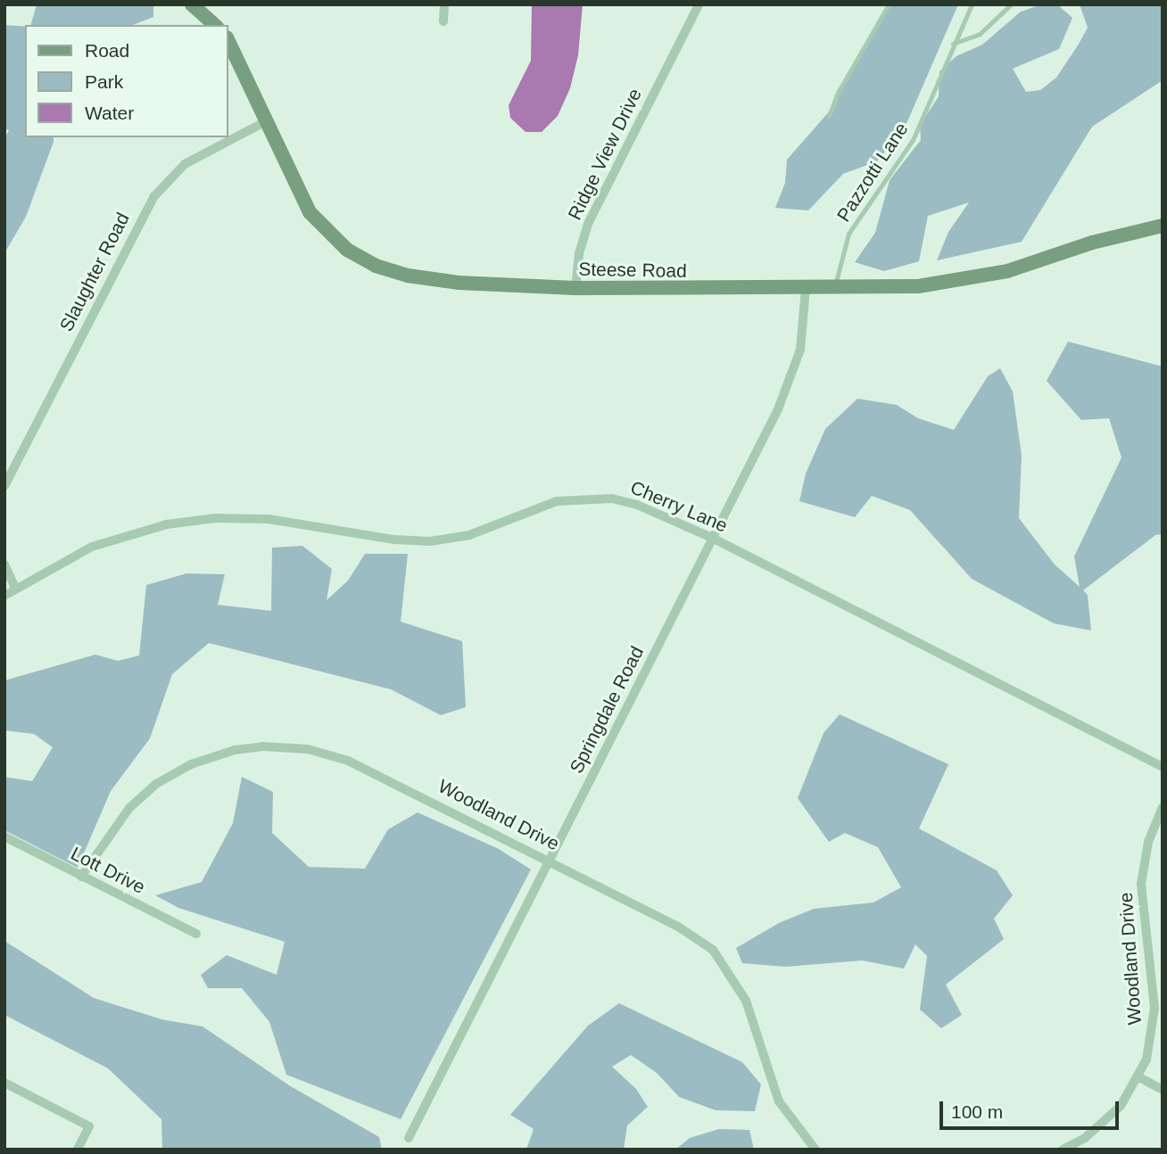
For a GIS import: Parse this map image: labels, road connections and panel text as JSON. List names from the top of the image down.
{
  "streets": {
    "street": [
      "Ridge View Drive",
      "Steese Road",
      "Slaughter Road",
      "Cherry Lane",
      "Springdale Road",
      "Woodland Drive",
      "Lott Drive"
    ],
    "lane": ["Pazzotti Lane"]
  },
  "crossings": [
    ["Ridge View Drive", "Steese Road"],
    ["Pazzotti Lane", "Steese Road"],
    ["Steese Road", "Slaughter Road"],
    ["Steese Road", "Springdale Road"],
    ["Cherry Lane", "Springdale Road"],
    ["Springdale Road", "Woodland Drive"],
    ["Woodland Drive", "Lott Drive"]
  ],
  "legend": ["Road", "Park", "Water"],
  "scale_bar": "100 m"
}
